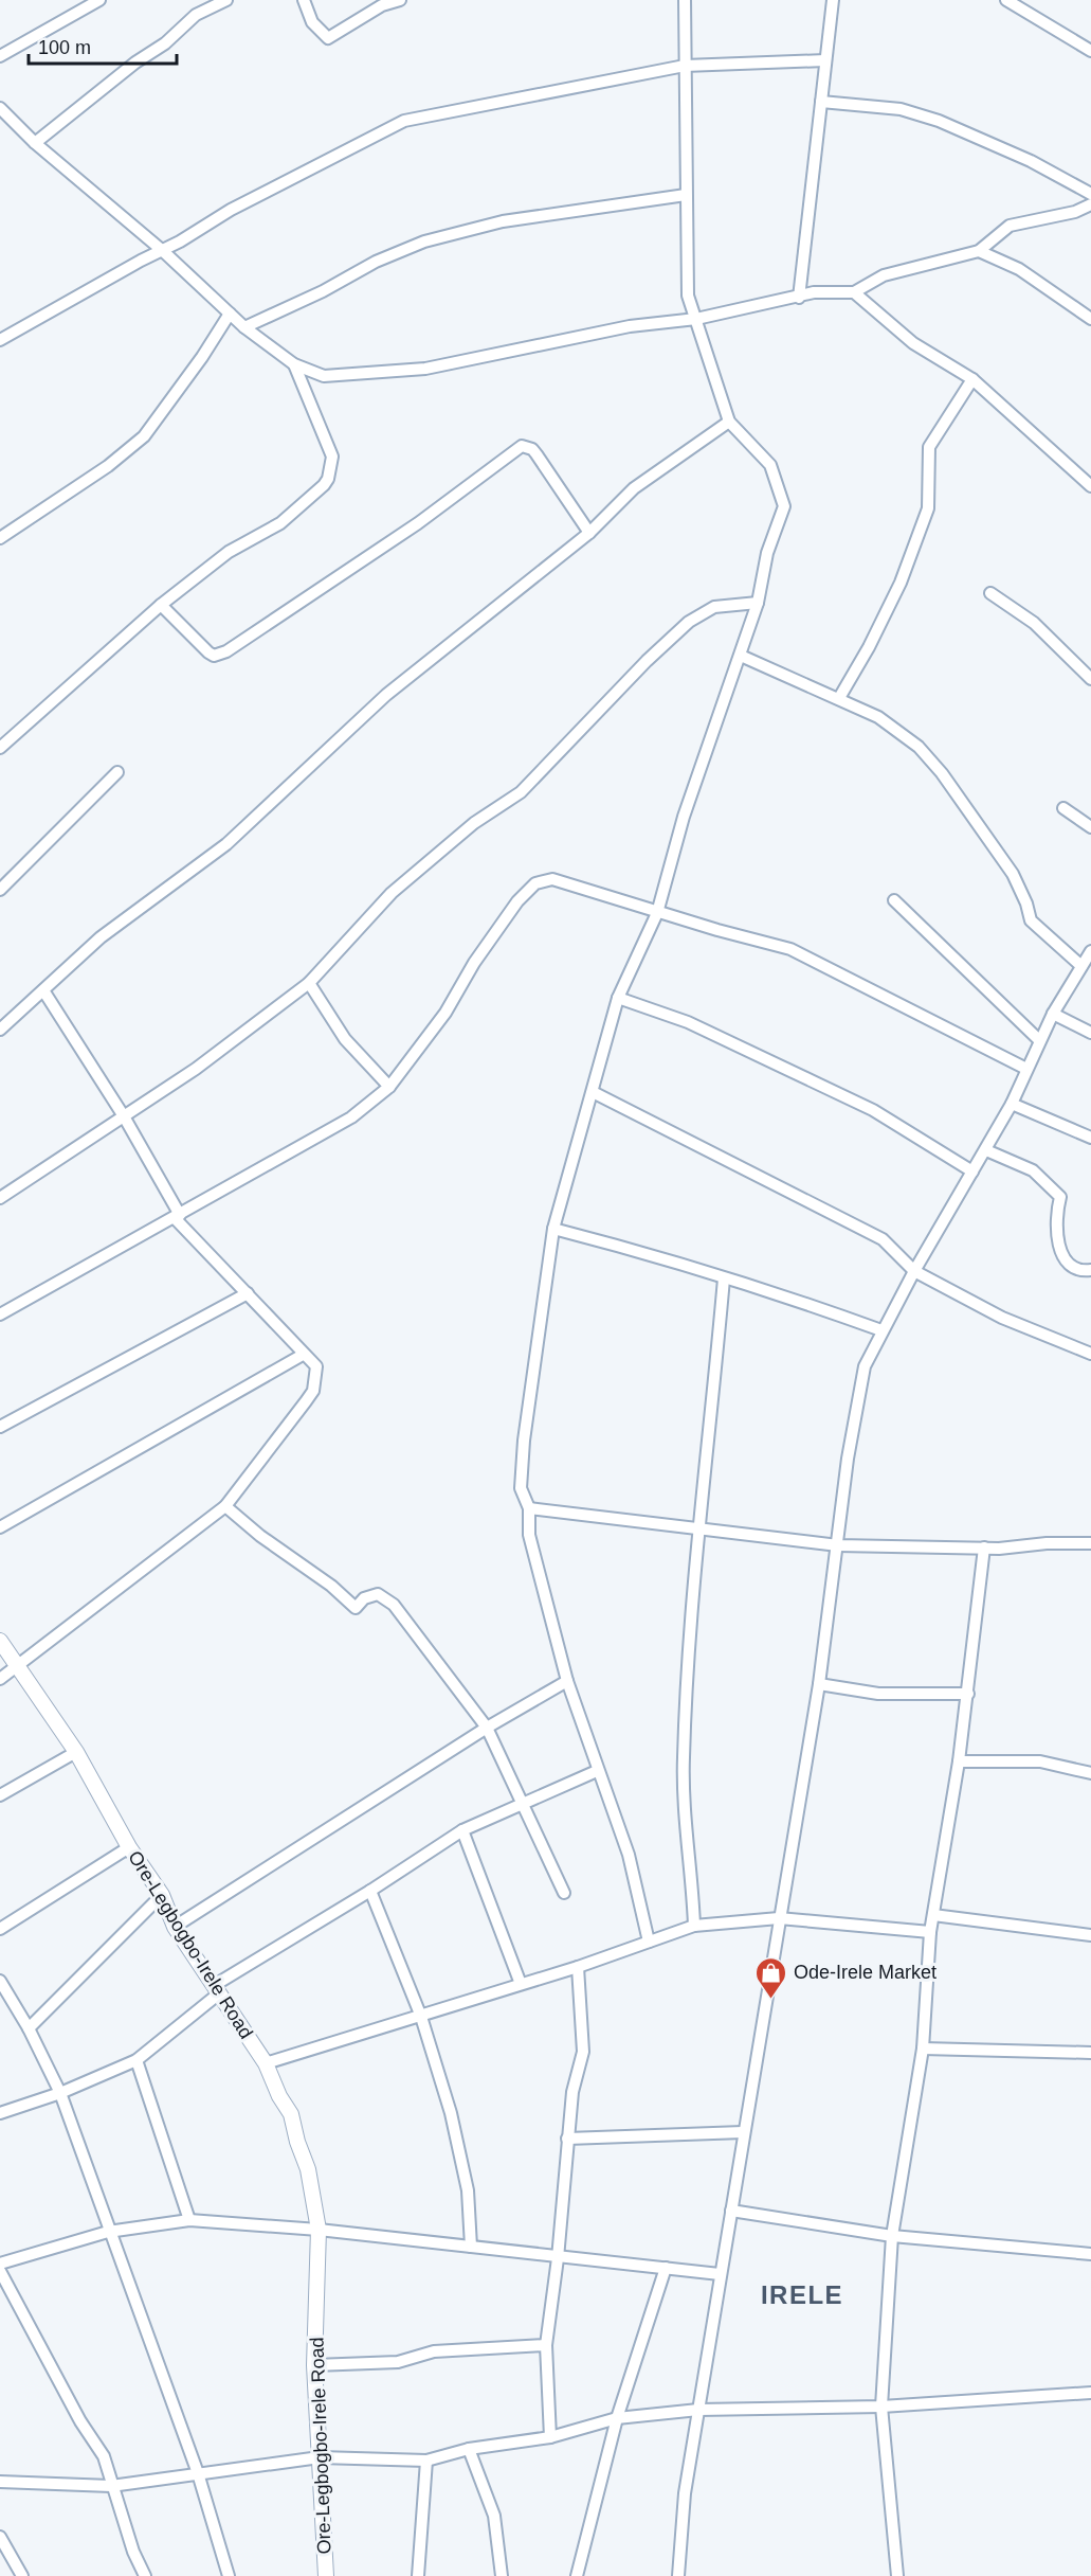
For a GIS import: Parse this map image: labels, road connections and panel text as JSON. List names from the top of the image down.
{
  "streets": {
    "main road": ["Ore-Legbogbo-Irele Road"]
  },
  "districts": ["IRELE"],
  "places": {
    "shop": ["Ode-Irele Market"]
  },
  "scale_bar": "100 m"
}
